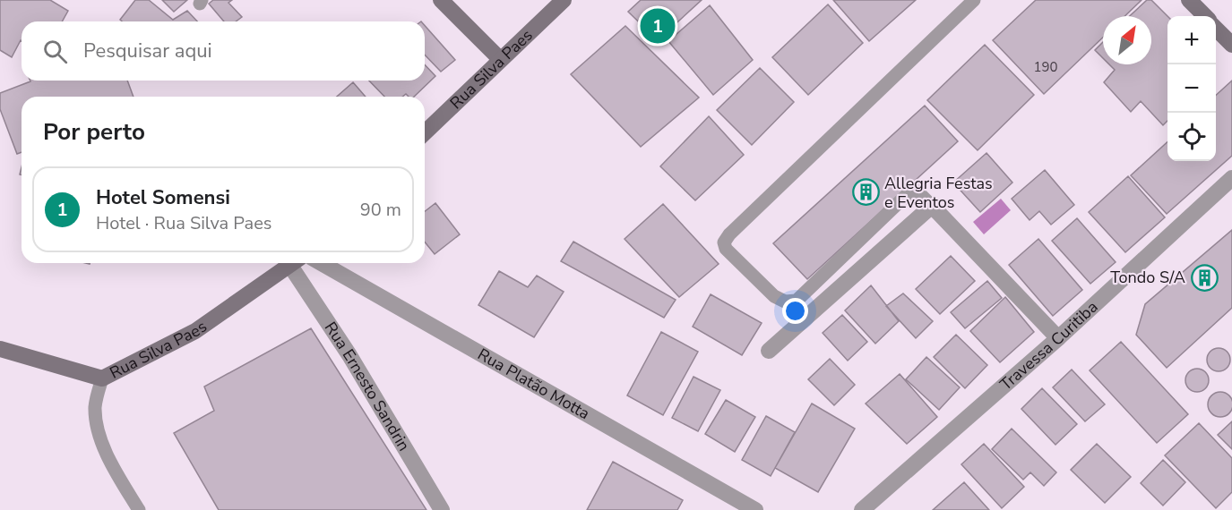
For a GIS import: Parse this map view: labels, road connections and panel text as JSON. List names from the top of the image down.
{
  "streets": {
    "street": [
      "Rua Silva Paes",
      "Travessa Curitiba",
      "Rua Platão Motta",
      "Rua Ernesto Sandrin"
    ]
  },
  "places": {
    "building": ["Allegria Festas e Eventos", "Tondo S/A"]
  },
  "house_numbers": ["190"],
  "north": "top right",
  "page": {
    "pins": "1",
    "map_buttons": ["+", "−"],
    "search": "Pesquisar aqui",
    "heading": "Por perto",
    "list": [
      {
        "mark": "1",
        "name": "Hotel Somensi",
        "note": "Hotel · Rua Silva Paes",
        "value": "90 m"
      }
    ]
  }
}
